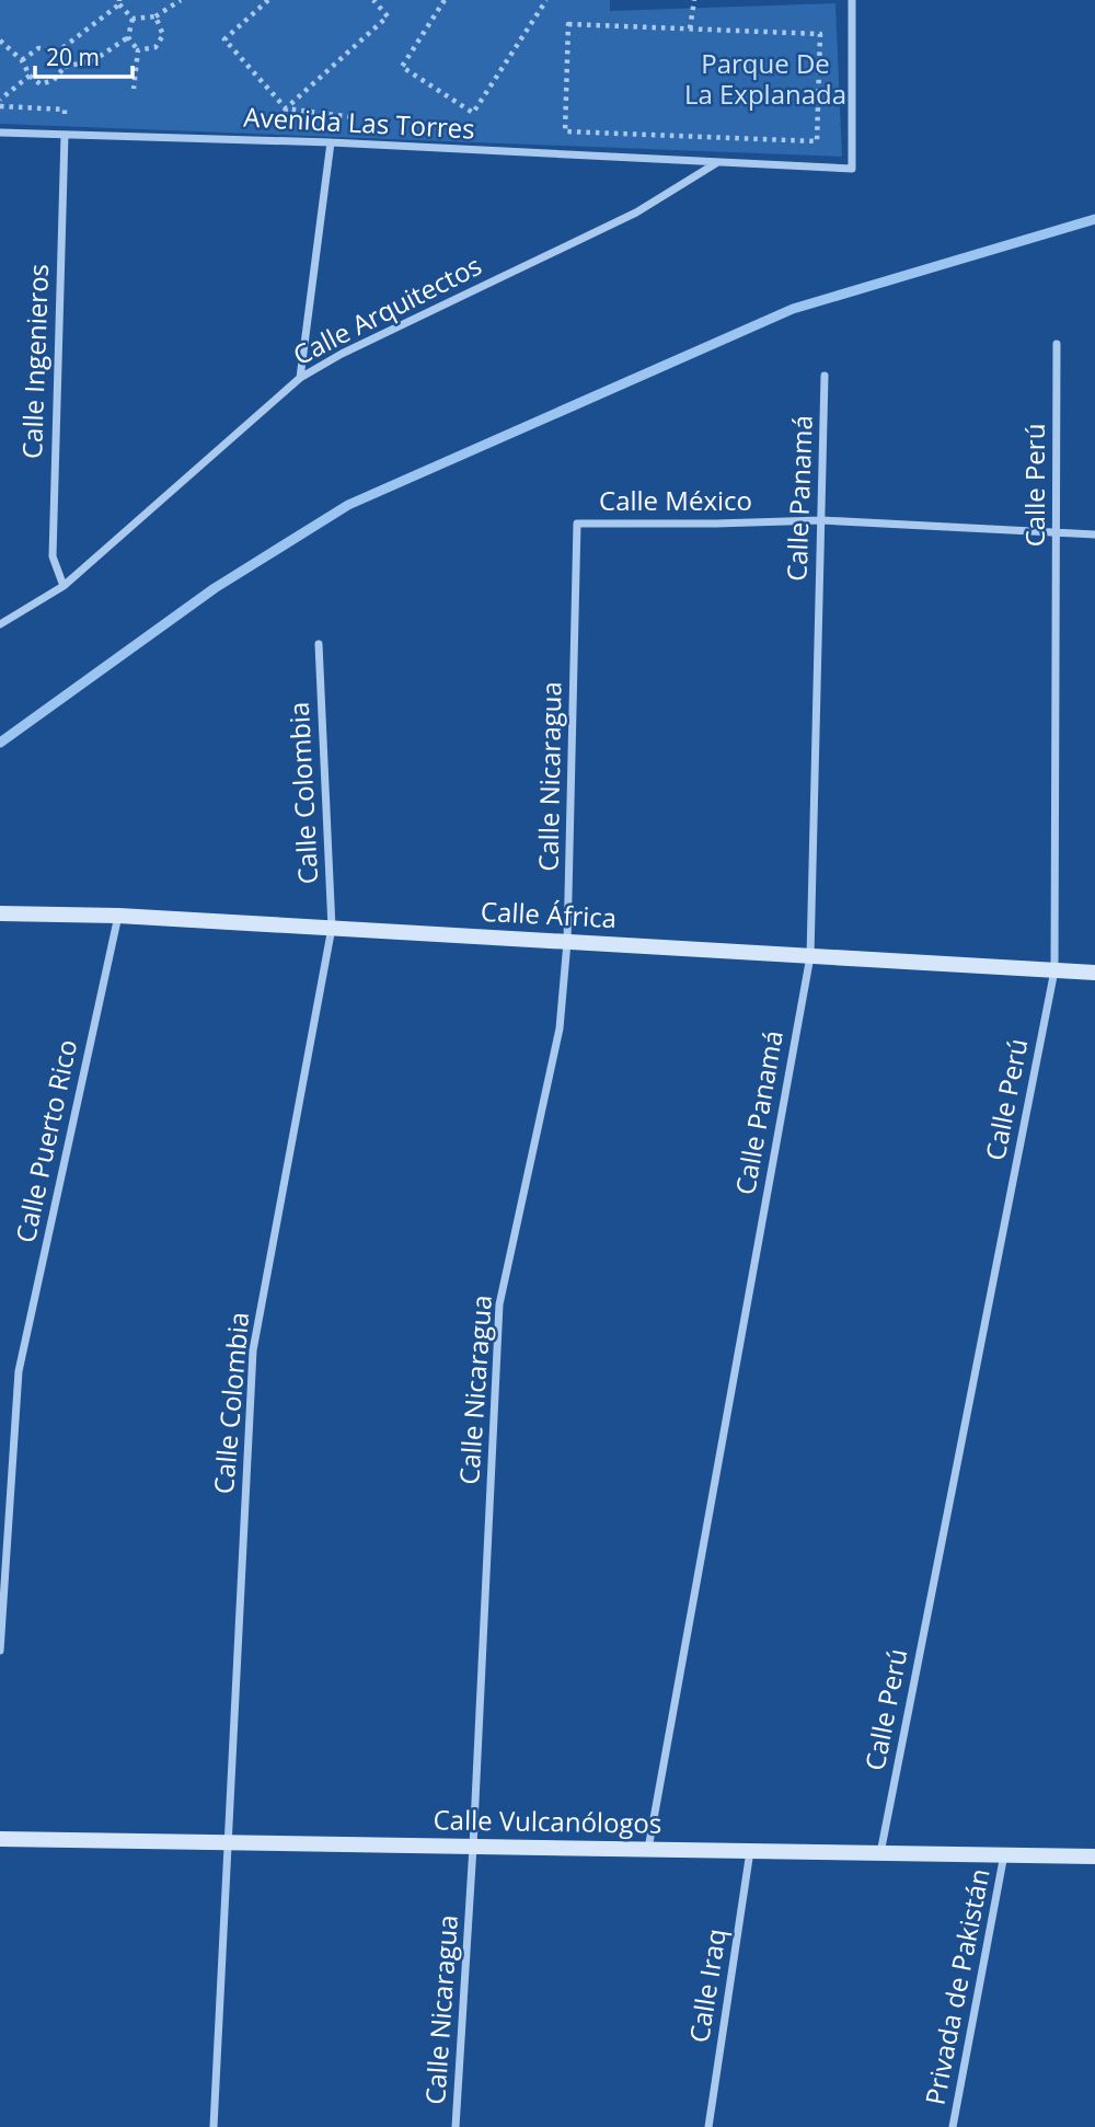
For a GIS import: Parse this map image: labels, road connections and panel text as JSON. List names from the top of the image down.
{
  "streets": {
    "street": [
      "Avenida Las Torres",
      "Calle Arquitectos",
      "Calle Ingenieros",
      "Calle Perú",
      "Calle Panamá",
      "Calle México",
      "Calle Nicaragua",
      "Calle Colombia",
      "Calle África",
      "Calle Puerto Rico",
      "Calle Vulcanólogos",
      "Calle Iraq",
      "Privada de Pakistán"
    ]
  },
  "crossings": [
    ["Avenida Las Torres", "Calle Arquitectos"],
    ["Avenida Las Torres", "Calle Ingenieros"],
    ["Calle Arquitectos", "Calle Ingenieros"],
    ["Calle Perú", "Calle México"],
    ["Calle Perú", "Calle África"],
    ["Calle Perú", "Calle Vulcanólogos"],
    ["Calle Panamá", "Calle México"],
    ["Calle Panamá", "Calle África"],
    ["Calle Panamá", "Calle Vulcanólogos"],
    ["Calle México", "Calle Nicaragua"],
    ["Calle Nicaragua", "Calle África"],
    ["Calle Nicaragua", "Calle Vulcanólogos"],
    ["Calle Colombia", "Calle África"],
    ["Calle Colombia", "Calle Vulcanólogos"],
    ["Calle África", "Calle Puerto Rico"],
    ["Calle Vulcanólogos", "Calle Iraq"],
    ["Calle Vulcanólogos", "Privada de Pakistán"]
  ],
  "parks": ["Parque De La Explanada"],
  "scale_bar": "20 m"
}
